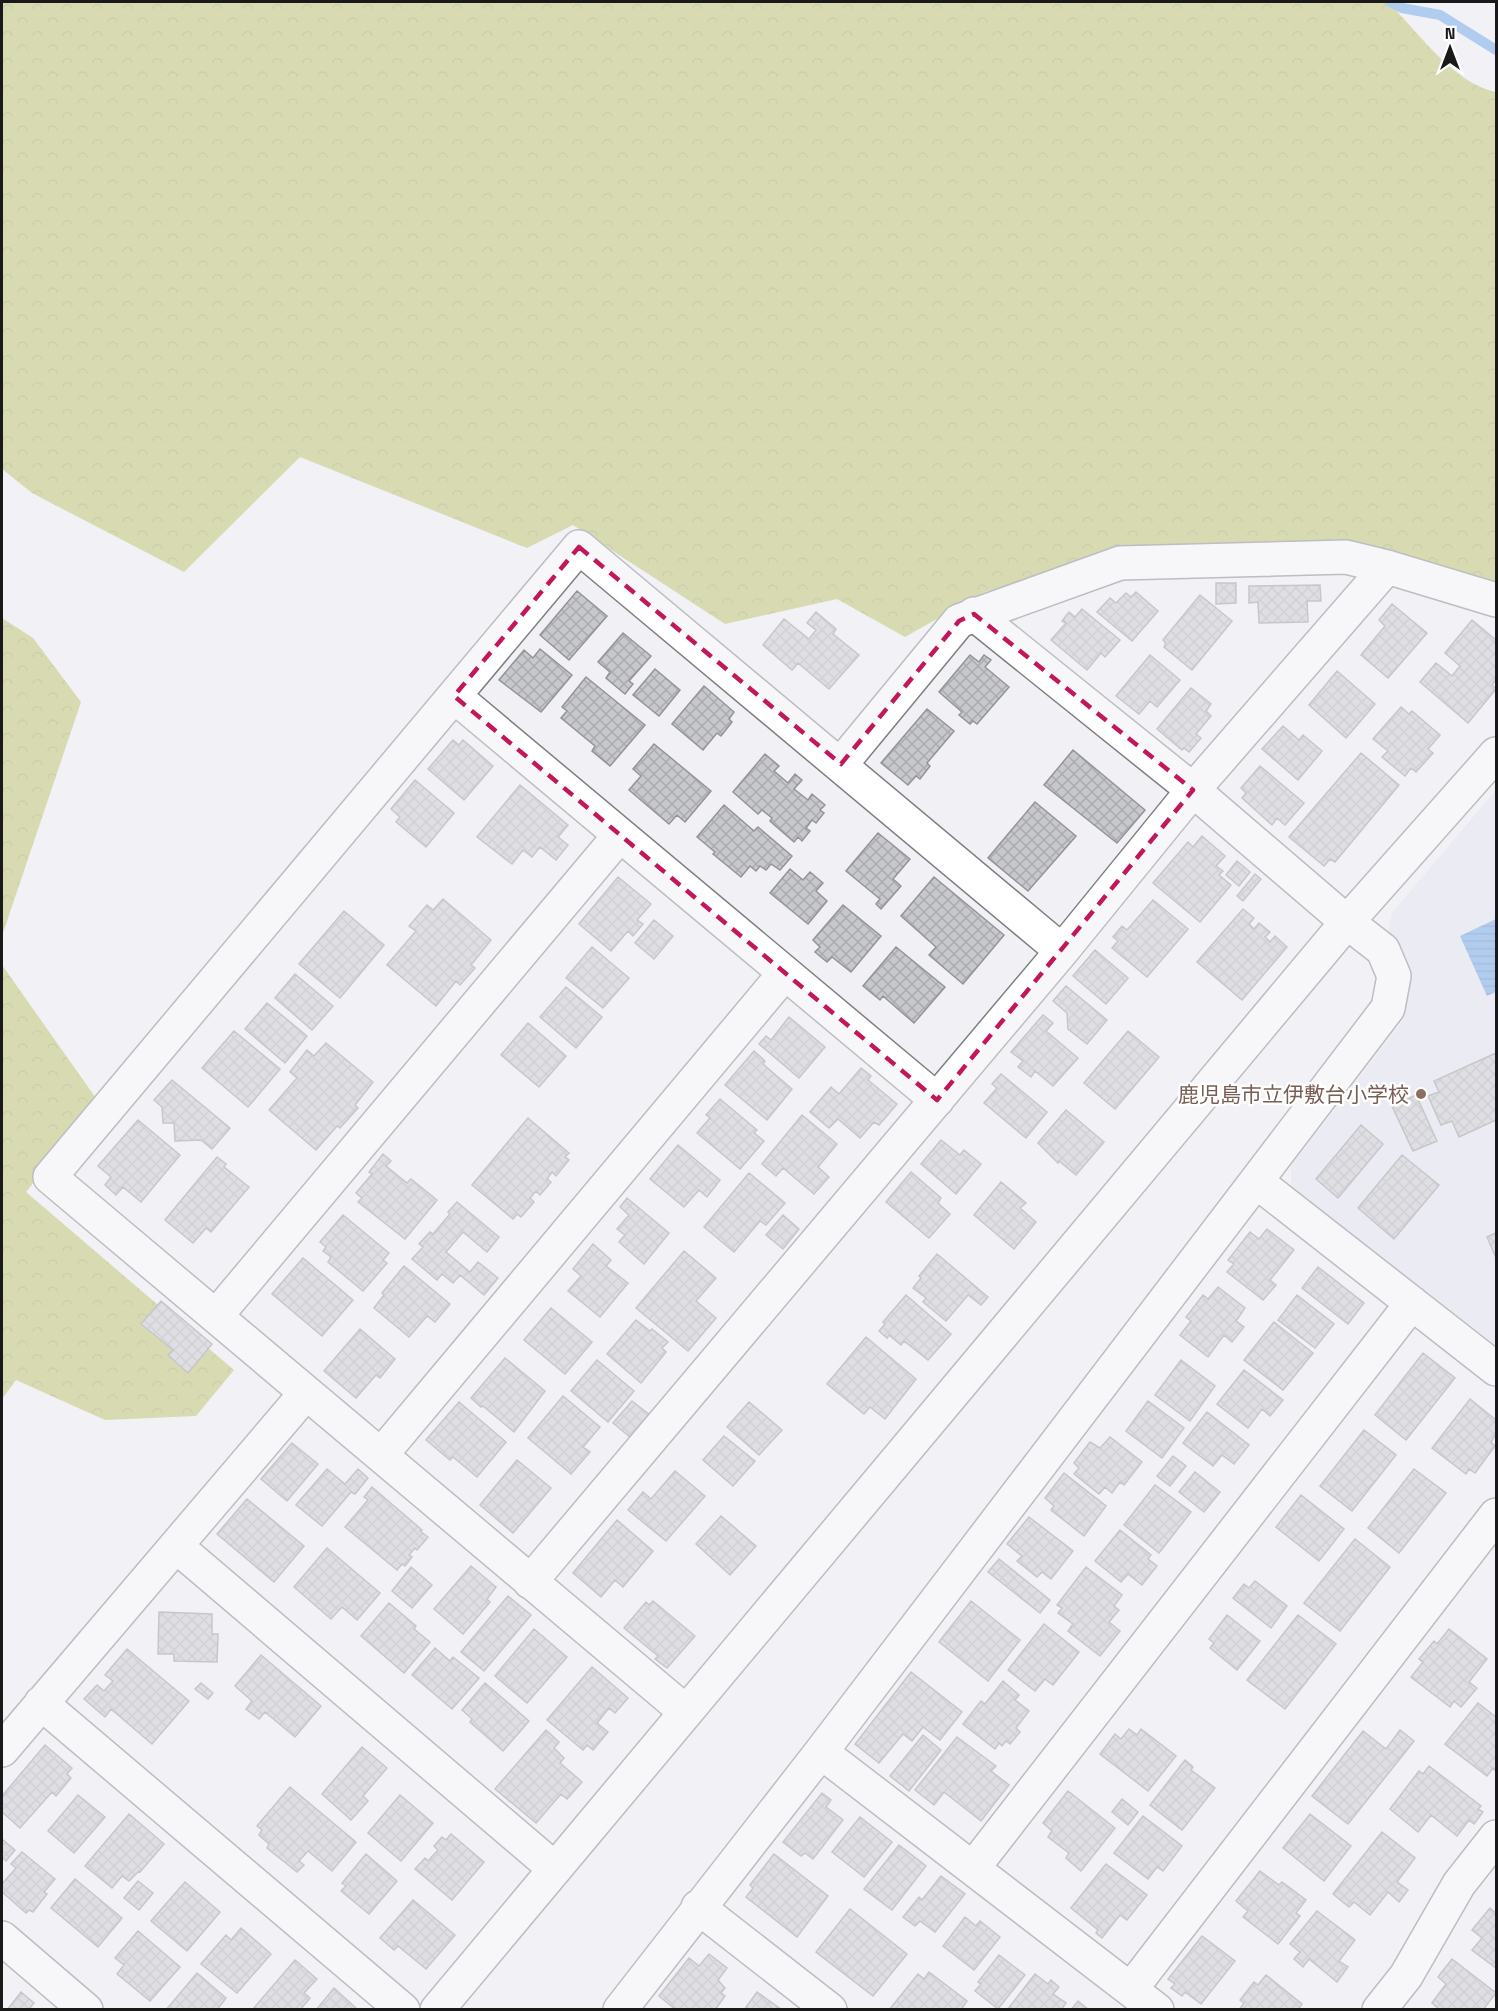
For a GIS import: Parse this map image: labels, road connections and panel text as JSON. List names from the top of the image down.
{
  "places": ["鹿児島市立伊敷台小学校"],
  "north": "top"
}
